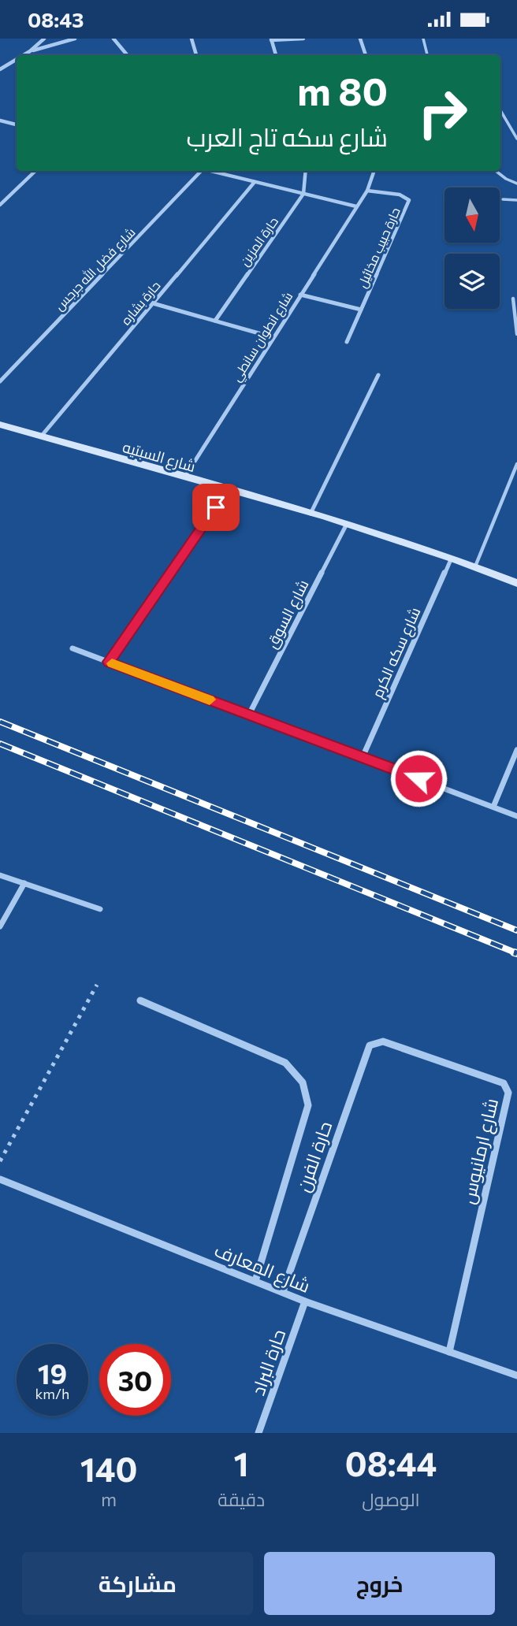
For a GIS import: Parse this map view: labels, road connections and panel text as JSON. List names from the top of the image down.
{
  "streets": {
    "street": [
      "حارة المزين",
      "حارة حبيب مخائيل",
      "شارع فضل الله جرجس",
      "حارة بشاره",
      "شارع انطوان سانطي",
      "شارع السبتيه",
      "شارع السوق",
      "شارع سكه الكرم",
      "شارع ارمانيوس",
      "حارة الفرن",
      "شارع المعارف",
      "حارة البراد"
    ]
  },
  "crossings": [
    ["حارة حبيب مخائيل", "شارع انطوان سانطي"],
    ["حارة بشاره", "شارع السبتيه"],
    ["شارع انطوان سانطي", "شارع السبتيه"],
    ["شارع السبتيه", "شارع السوق"],
    ["شارع السبتيه", "شارع سكه الكرم"],
    ["شارع ارمانيوس", "حارة الفرن"],
    ["شارع ارمانيوس", "شارع المعارف"],
    ["حارة الفرن", "شارع المعارف"],
    ["شارع المعارف", "حارة البراد"]
  ],
  "north": "bottom",
  "page": {
    "status": "08:43",
    "turn": ["80 m", "شارع سكه تاج العرب"],
    "speed": "19 km/h",
    "limit": "30",
    "eta": [
      "08:44",
      "الوصول",
      "1",
      "دقيقة",
      "140",
      "m"
    ],
    "buttons": ["خروج", "مشاركة"]
  }
}
